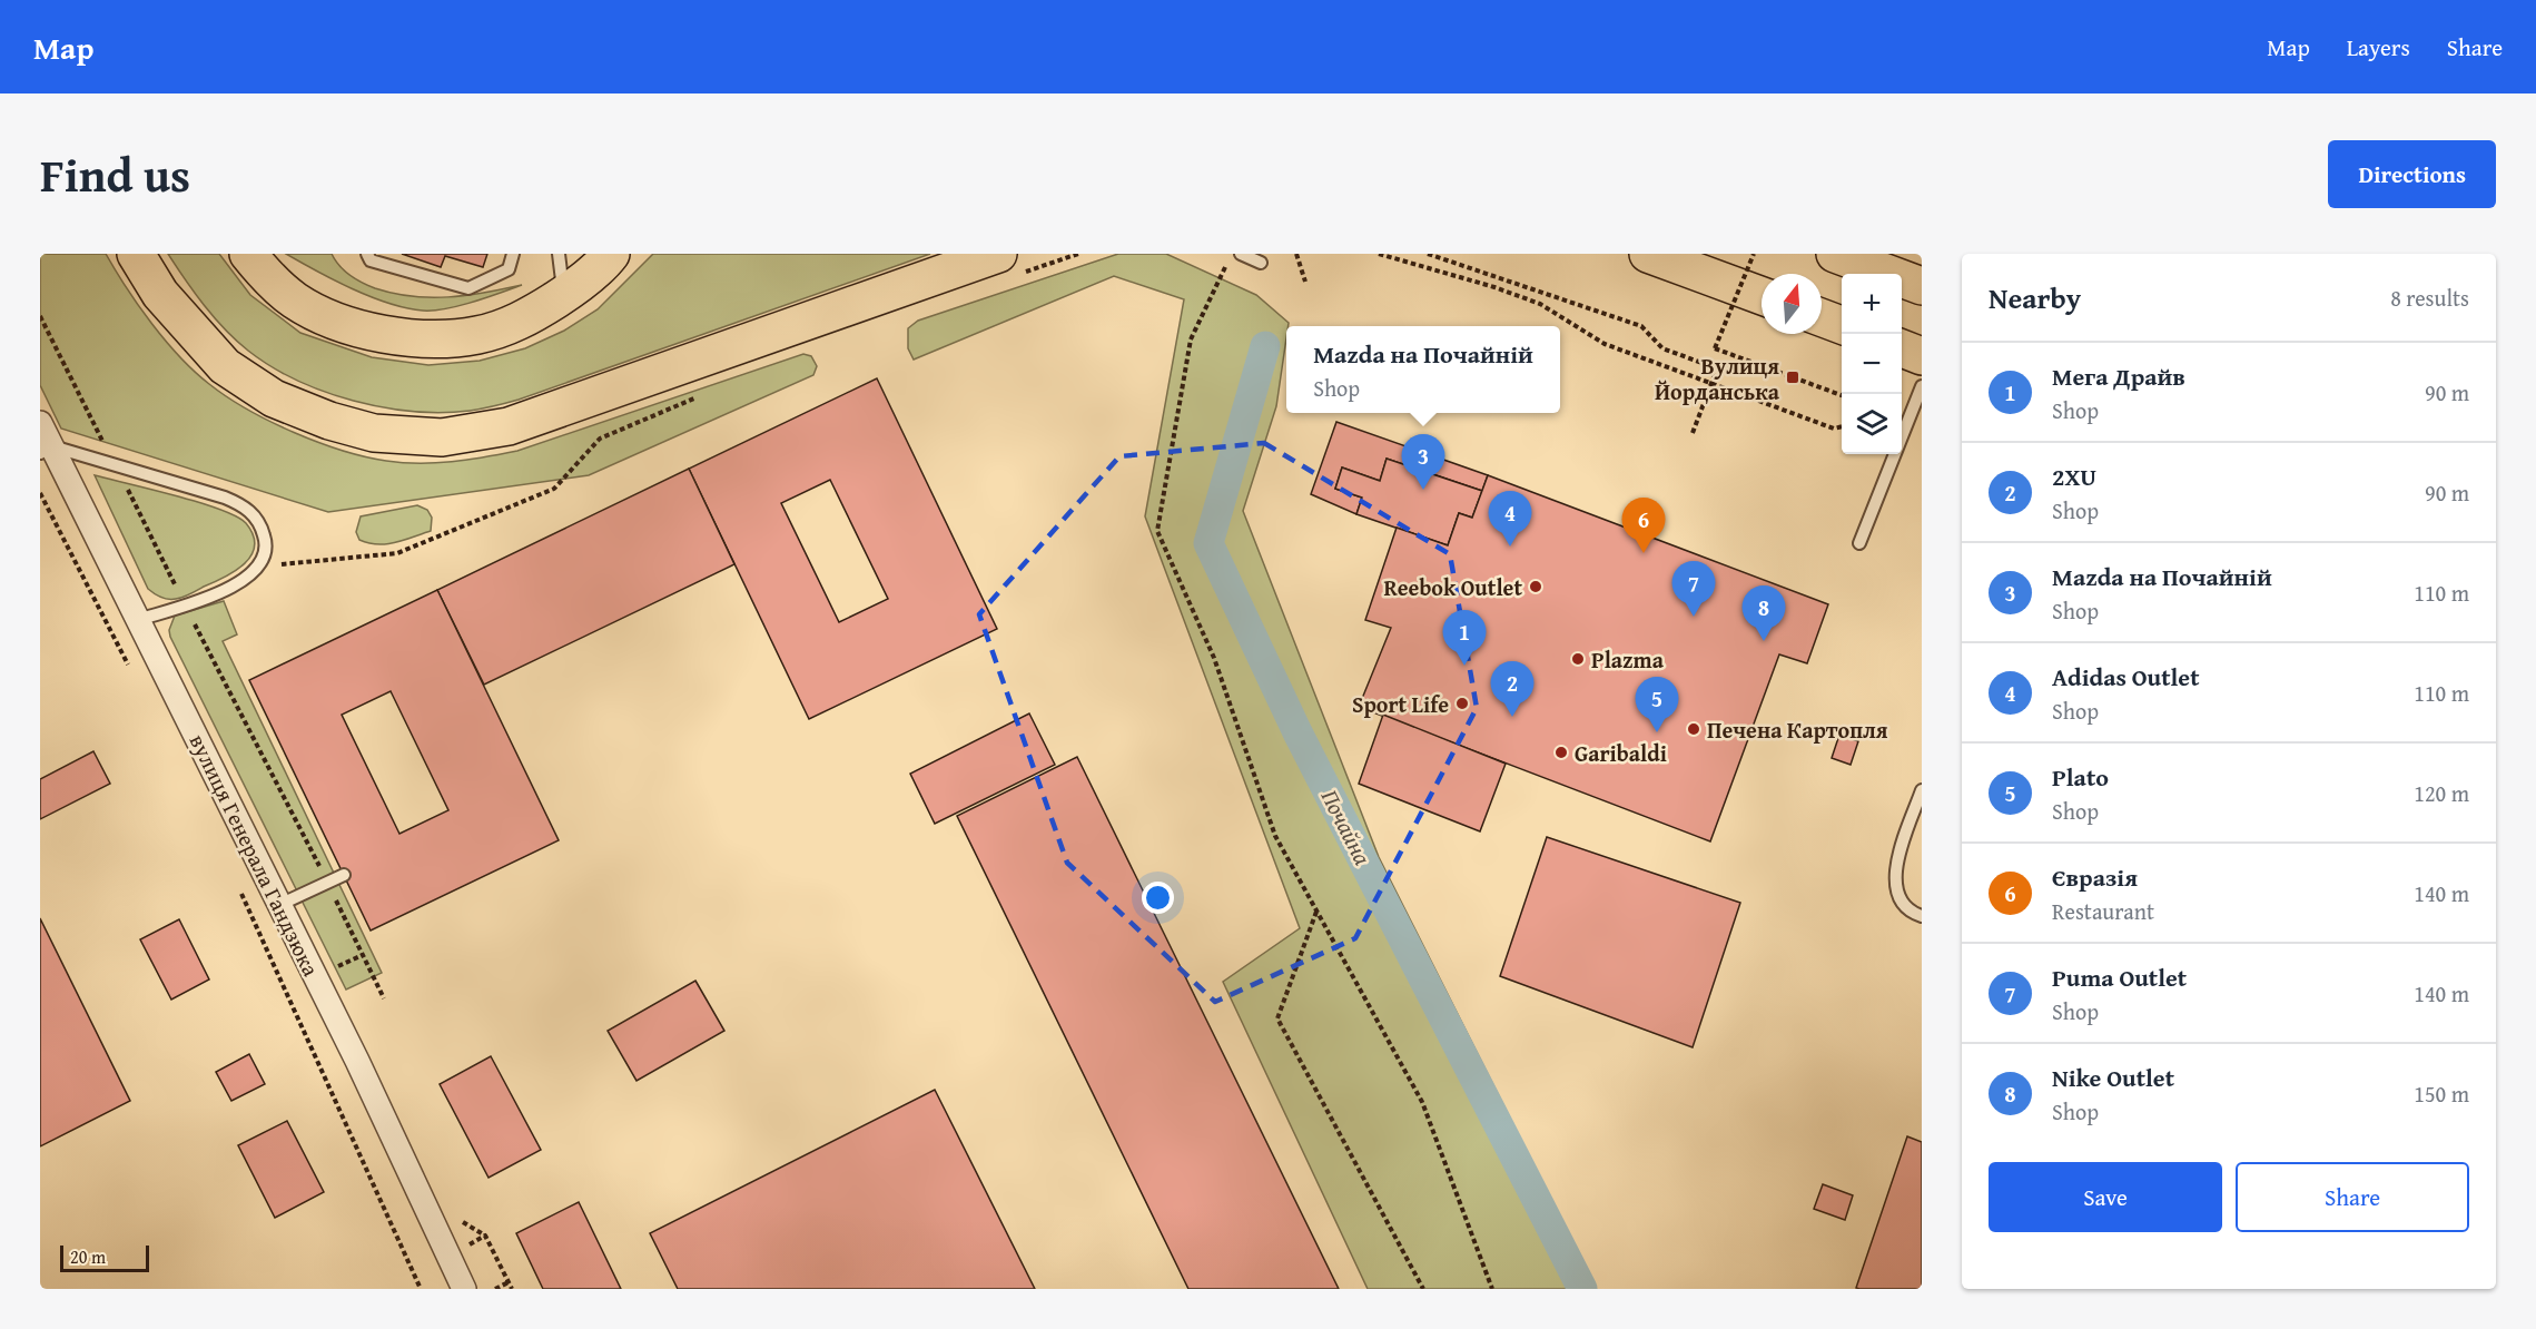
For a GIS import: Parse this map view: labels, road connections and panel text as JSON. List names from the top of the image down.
{
  "streets": {
    "street": ["вулиця Генерала Гандзюка"]
  },
  "water": ["Почайна"],
  "places": {
    "transit": ["Вулиця Йорданська"],
    "other": [
      "Reebok Outlet",
      "Plazma",
      "Sport Life",
      "Печена Картопля",
      "Garibaldi"
    ]
  },
  "scale_bar": "20 m",
  "north": "top",
  "page": {
    "header": "Map",
    "nav": ["Map", "Layers", "Share"],
    "title": "Find us",
    "buttons": [
      "Directions",
      ["Save", "Share"]
    ],
    "heading": ["Nearby", "8 results"],
    "map_buttons": ["+", "−"],
    "popup": ["Mazda на Почайній", "Shop"],
    "list": [
      {
        "mark": "1",
        "name": "Мега Драйв",
        "note": "Shop",
        "value": "90 m"
      },
      {
        "mark": "2",
        "name": "2XU",
        "note": "Shop",
        "value": "90 m"
      },
      {
        "mark": "3",
        "name": "Mazda на Почайній",
        "note": "Shop",
        "value": "110 m"
      },
      {
        "mark": "4",
        "name": "Adidas Outlet",
        "note": "Shop",
        "value": "110 m"
      },
      {
        "mark": "5",
        "name": "Plato",
        "note": "Shop",
        "value": "120 m"
      },
      {
        "mark": "6",
        "name": "Євразія",
        "note": "Restaurant",
        "value": "140 m"
      },
      {
        "mark": "7",
        "name": "Puma Outlet",
        "note": "Shop",
        "value": "140 m"
      },
      {
        "mark": "8",
        "name": "Nike Outlet",
        "note": "Shop",
        "value": "150 m"
      }
    ],
    "pins": [
      "3",
      "4",
      "6",
      "7",
      "8",
      "1",
      "2",
      "5"
    ],
    "scale": "20 m"
  }
}
